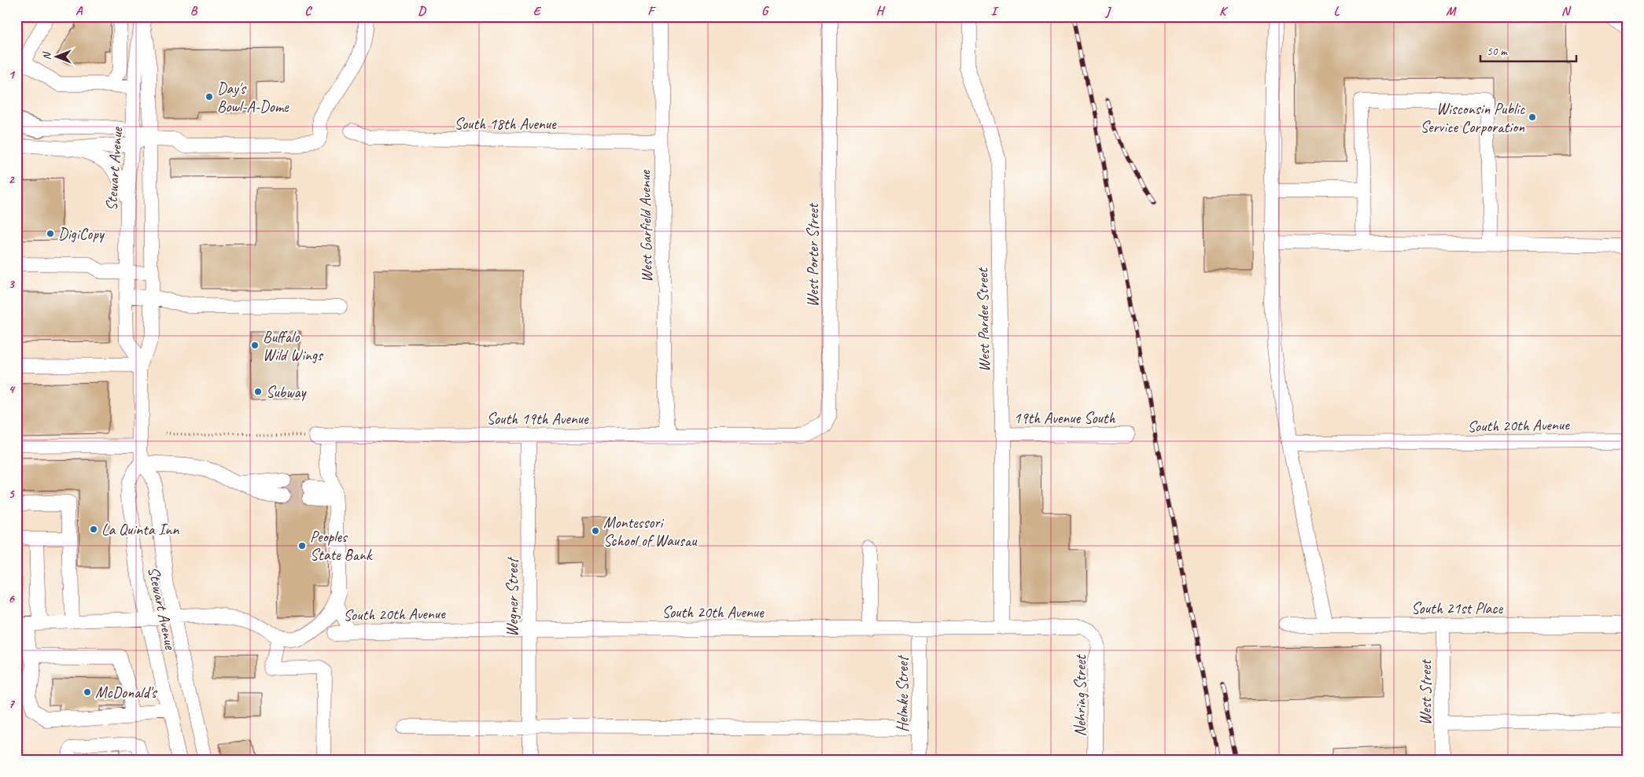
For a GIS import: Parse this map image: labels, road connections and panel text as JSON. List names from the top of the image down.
{
  "streets": {
    "street": [
      "South 18th Avenue",
      "Stewart Avenue",
      "West Garfield Avenue",
      "West Porter Street",
      "West Pardee Street",
      "19th Avenue South",
      "South 19th Avenue",
      "South 20th Avenue",
      "Wegner Street",
      "South 21st Place",
      "West Street",
      "Helmke Street",
      "Nehring Street"
    ]
  },
  "crossings": [
    ["South 18th Avenue", "West Garfield Avenue"],
    ["West Garfield Avenue", "South 19th Avenue"],
    ["West Porter Street", "South 19th Avenue"],
    ["West Pardee Street", "19th Avenue South"],
    ["West Pardee Street", "South 20th Avenue"],
    ["South 19th Avenue", "Wegner Street"],
    ["South 20th Avenue", "Wegner Street"],
    ["South 20th Avenue", "Helmke Street"],
    ["South 20th Avenue", "Nehring Street"],
    ["South 21st Place", "West Street"]
  ],
  "places": [
    "Day's Bowl-A-Dome",
    "Wisconsin Public Service Corporation",
    "DigiCopy",
    "Buffalo Wild Wings",
    "Subway",
    "La Quinta Inn",
    "Montessori School of Wausau",
    "Peoples State Bank",
    "McDonald's"
  ],
  "scale_bar": "50 m",
  "north": "left",
  "grid": {
    "columns": [
      "A",
      "B",
      "C",
      "D",
      "E",
      "F",
      "G",
      "H",
      "I",
      "J",
      "K",
      "L",
      "M",
      "N"
    ],
    "rows": [
      "1",
      "2",
      "3",
      "4",
      "5",
      "6",
      "7"
    ]
  }
}
